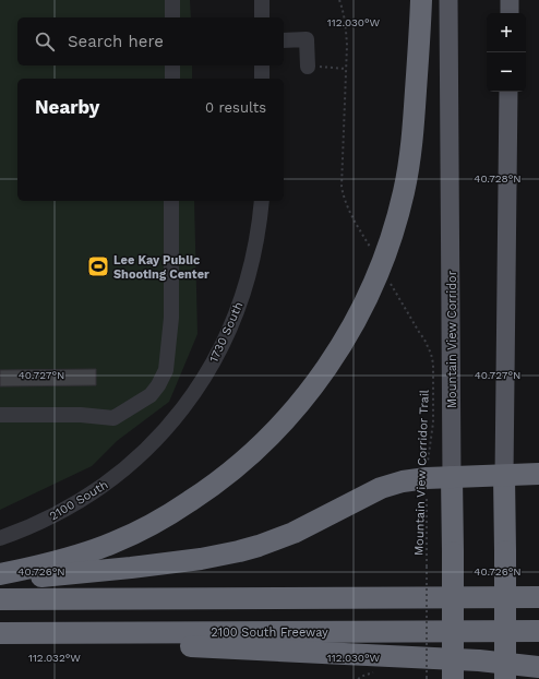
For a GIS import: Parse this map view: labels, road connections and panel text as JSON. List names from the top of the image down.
{
  "streets": {
    "highway": ["Mountain View Corridor", "2100 South Freeway"],
    "street": ["1730 South", "2100 South"],
    "path": ["Mountain View Corridor Trail"]
  },
  "crossings": [
    ["1730 South", "2100 South"]
  ],
  "places": {
    "sports": ["Lee Kay Public Shooting Center"]
  },
  "page": {
    "map_buttons": ["+", "−"],
    "search": "Search here",
    "heading": ["Nearby", "0 results"]
  },
  "coordinates": [
    "112.030°W",
    "40.728°N",
    "40.727°N",
    "40.726°N",
    "112.032°W"
  ]
}
